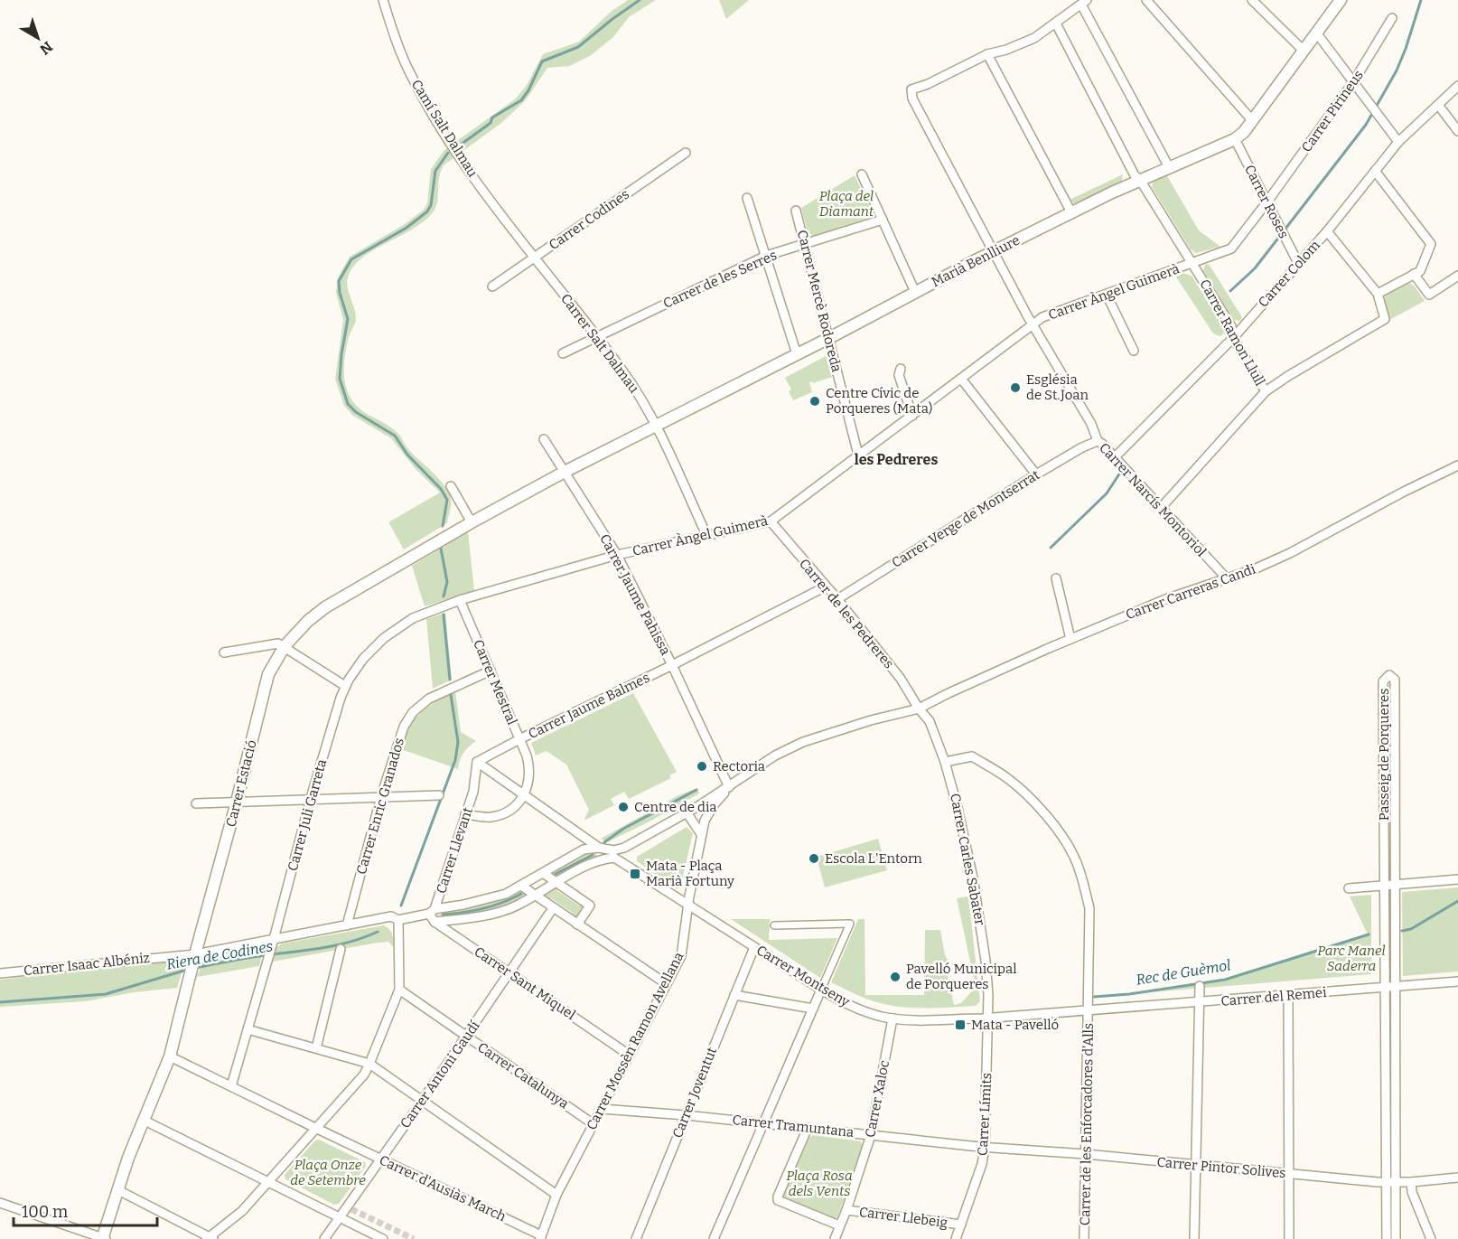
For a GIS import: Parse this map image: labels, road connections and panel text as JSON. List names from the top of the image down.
{
  "streets": {
    "street": [
      "Carrer Pirineus",
      "Camí Salt Dalmau",
      "Carrer Roses",
      "Carrer Codines",
      "Marià Benlliure",
      "Carrer Colom",
      "Carrer de les Serres",
      "Carrer Àngel Guimerà",
      "Carrer Mercè Rodoreda",
      "Carrer Ramon Llull",
      "Carrer Salt Dalmau",
      "Carrer Narcís Montoriol",
      "Carrer Verge de Montserrat",
      "Carrer Carreras Candi",
      "Carrer Jaume Pahissa",
      "Carrer de les Pedreres",
      "Carrer Mestral",
      "Carrer Jaume Balmes",
      "Passeig de Porqueres",
      "Carrer Estació",
      "Carrer Enric Granados",
      "Carrer Juli Garreta",
      "Carrer Llevant",
      "Carrer Carles Sabater",
      "Carrer Isaac Albéniz",
      "Carrer Montseny",
      "Carrer Sant Miquel",
      "Carrer del Remei",
      "Carrer Mossèn Ramon Avellana",
      "Carrer Antoni Gaudí",
      "Carrer Catalunya",
      "Carrer Joventut",
      "Carrer Xaloc",
      "Carrer Límits",
      "Carrer de les Enforcadores d'Alls",
      "Carrer Tramuntana",
      "Carrer Pintor Solives",
      "Carrer d'Ausiàs March",
      "Carrer Llebeig"
    ]
  },
  "crossings": [
    ["Carrer Pirineus", "Carrer Roses"],
    ["Carrer Pirineus", "Carrer Àngel Guimerà"],
    ["Camí Salt Dalmau", "Carrer Salt Dalmau"],
    ["Carrer Roses", "Marià Benlliure"],
    ["Carrer Roses", "Carrer Colom"],
    ["Carrer Roses", "Carrer Àngel Guimerà"],
    ["Carrer Codines", "Carrer Salt Dalmau"],
    ["Marià Benlliure", "Carrer Mercè Rodoreda"],
    ["Marià Benlliure", "Carrer Ramon Llull"],
    ["Marià Benlliure", "Carrer Salt Dalmau"],
    ["Marià Benlliure", "Carrer Narcís Montoriol"],
    ["Marià Benlliure", "Carrer Jaume Pahissa"],
    ["Marià Benlliure", "Carrer Estació"],
    ["Carrer Colom", "Carrer Ramon Llull"],
    ["Carrer Colom", "Carrer Narcís Montoriol"],
    ["Carrer de les Serres", "Carrer Mercè Rodoreda"],
    ["Carrer de les Serres", "Carrer Salt Dalmau"],
    ["Carrer Àngel Guimerà", "Carrer Mercè Rodoreda"],
    ["Carrer Àngel Guimerà", "Carrer Ramon Llull"],
    ["Carrer Àngel Guimerà", "Carrer Salt Dalmau"],
    ["Carrer Àngel Guimerà", "Carrer Narcís Montoriol"],
    ["Carrer Àngel Guimerà", "Carrer Jaume Pahissa"],
    ["Carrer Àngel Guimerà", "Carrer de les Pedreres"],
    ["Carrer Àngel Guimerà", "Carrer Mestral"],
    ["Carrer Àngel Guimerà", "Carrer Juli Garreta"],
    ["Carrer Narcís Montoriol", "Carrer Verge de Montserrat"],
    ["Carrer Narcís Montoriol", "Carrer Carreras Candi"],
    ["Carrer Verge de Montserrat", "Carrer de les Pedreres"],
    ["Carrer Carreras Candi", "Carrer de les Pedreres"],
    ["Carrer Carreras Candi", "Carrer Carles Sabater"],
    ["Carrer Carreras Candi", "Carrer Isaac Albéniz"],
    ["Carrer Jaume Pahissa", "Carrer Jaume Balmes"],
    ["Carrer Jaume Pahissa", "Carrer Estació"],
    ["Carrer Jaume Pahissa", "Carrer Isaac Albéniz"],
    ["Carrer Jaume Pahissa", "Carrer Mossèn Ramon Avellana"],
    ["Carrer de les Pedreres", "Carrer Jaume Balmes"],
    ["Carrer de les Pedreres", "Carrer Carles Sabater"],
    ["Carrer de les Pedreres", "Carrer Isaac Albéniz"],
    ["Carrer Mestral", "Carrer Jaume Balmes"],
    ["Carrer Mestral", "Carrer Enric Granados"],
    ["Carrer Mestral", "Carrer Juli Garreta"],
    ["Carrer Jaume Balmes", "Carrer Llevant"],
    ["Passeig de Porqueres", "Carrer del Remei"],
    ["Passeig de Porqueres", "Carrer Pintor Solives"],
    ["Carrer Estació", "Carrer Isaac Albéniz"],
    ["Carrer Estació", "Carrer d'Ausiàs March"],
    ["Carrer Enric Granados", "Carrer Isaac Albéniz"],
    ["Carrer Juli Garreta", "Carrer Isaac Albéniz"],
    ["Carrer Juli Garreta", "Carrer d'Ausiàs March"],
    ["Carrer Llevant", "Carrer Isaac Albéniz"],
    ["Carrer Llevant", "Carrer Sant Miquel"],
    ["Carrer Carles Sabater", "Carrer Isaac Albéniz"],
    ["Carrer Carles Sabater", "Carrer Montseny"],
    ["Carrer Carles Sabater", "Carrer Límits"],
    ["Carrer Carles Sabater", "Carrer de les Enforcadores d'Alls"],
    ["Carrer Isaac Albéniz", "Carrer Sant Miquel"],
    ["Carrer Isaac Albéniz", "Carrer Mossèn Ramon Avellana"],
    ["Carrer Montseny", "Carrer del Remei"],
    ["Carrer Montseny", "Carrer Mossèn Ramon Avellana"],
    ["Carrer Montseny", "Carrer Joventut"],
    ["Carrer Montseny", "Carrer Xaloc"],
    ["Carrer Montseny", "Carrer Límits"],
    ["Carrer Montseny", "Carrer de les Enforcadores d'Alls"],
    ["Carrer Sant Miquel", "Carrer Mossèn Ramon Avellana"],
    ["Carrer Sant Miquel", "Carrer Antoni Gaudí"],
    ["Carrer del Remei", "Carrer de les Enforcadores d'Alls"],
    ["Carrer Mossèn Ramon Avellana", "Carrer Catalunya"],
    ["Carrer Mossèn Ramon Avellana", "Carrer Tramuntana"],
    ["Carrer Mossèn Ramon Avellana", "Carrer d'Ausiàs March"],
    ["Carrer Antoni Gaudí", "Carrer Catalunya"],
    ["Carrer Antoni Gaudí", "Carrer d'Ausiàs March"],
    ["Carrer Joventut", "Carrer Tramuntana"],
    ["Carrer Xaloc", "Carrer Tramuntana"],
    ["Carrer Xaloc", "Carrer Llebeig"],
    ["Carrer Límits", "Carrer Tramuntana"],
    ["Carrer Límits", "Carrer Pintor Solives"],
    ["Carrer Límits", "Carrer Llebeig"],
    ["Carrer de les Enforcadores d'Alls", "Carrer Pintor Solives"],
    ["Carrer Tramuntana", "Carrer Pintor Solives"]
  ],
  "districts": ["les Pedreres"],
  "water": ["Riera de Codines", "Rec de Guèmol"],
  "parks": [
    "Plaça del Diamant",
    "Parc Manel Saderra",
    "Plaça Onze de Setembre",
    "Plaça Rosa dels Vents"
  ],
  "places": {
    "other": [
      "Església de St.Joan",
      "Centre Cívic de Porqueres (Mata)",
      "Rectoria",
      "Centre de dia",
      "Escola L'Entorn",
      "Pavelló Municipal de Porqueres"
    ],
    "transit": ["Mata - Plaça Marià Fortuny", "Mata - Pavelló"]
  },
  "scale_bar": "100 m",
  "north": "bottom right"
}
